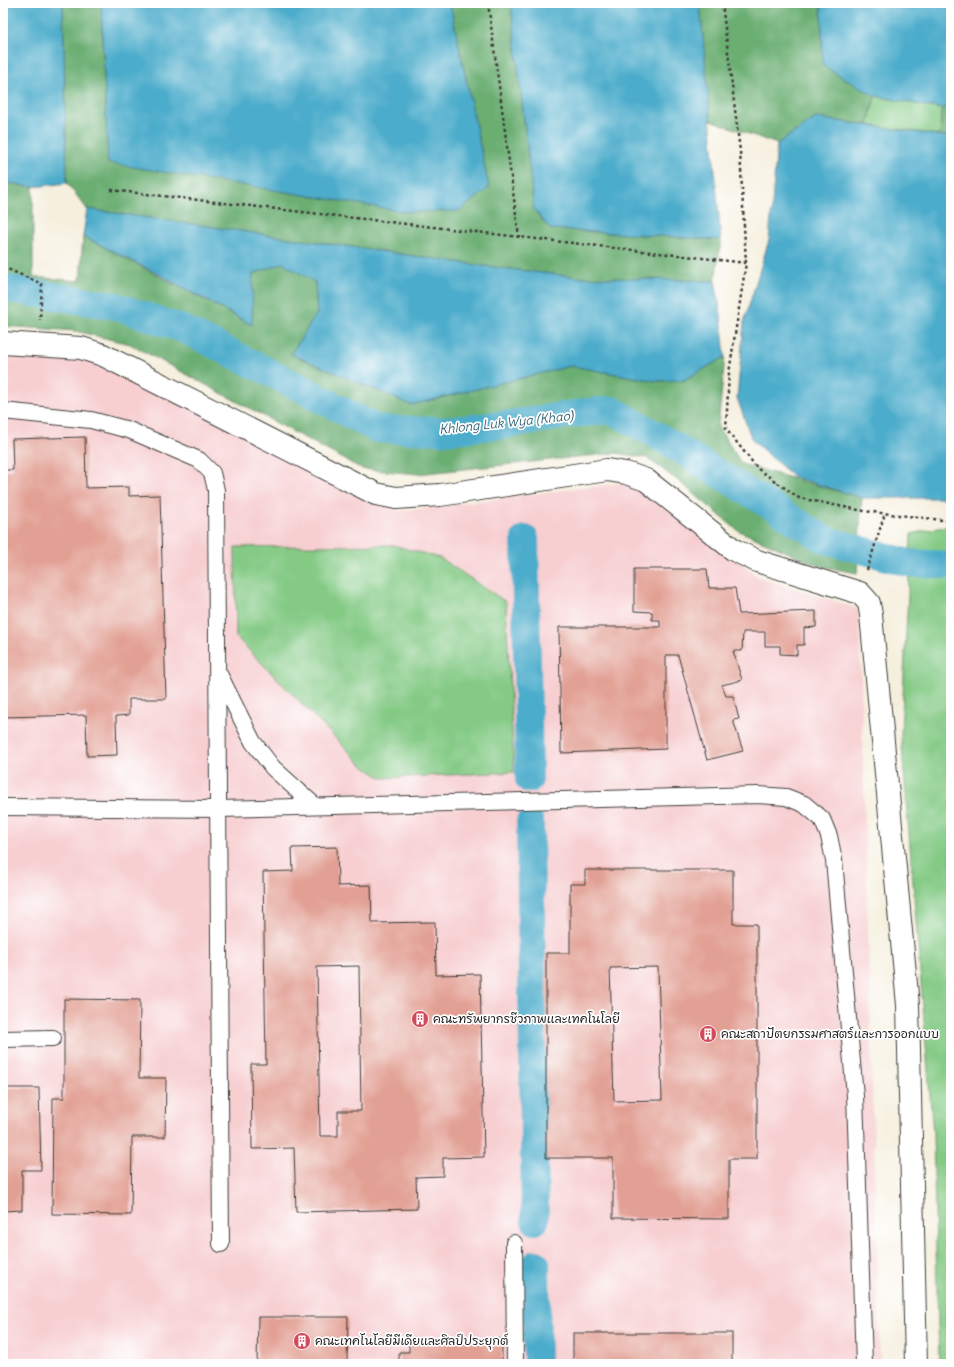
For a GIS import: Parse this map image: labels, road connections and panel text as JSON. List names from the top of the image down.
{
  "water": ["Khlong Luk Wya (Khao)"],
  "places": {
    "building": ["คณะทรัพยากรชีวภาพและเทคโนโลยี", "คณะสถาปัตยกรรมศาสตร์และการออกแบบ", "คณะเทคโนโลยีมีเดียและศิลป์ประยุกต์"]
  }
}
